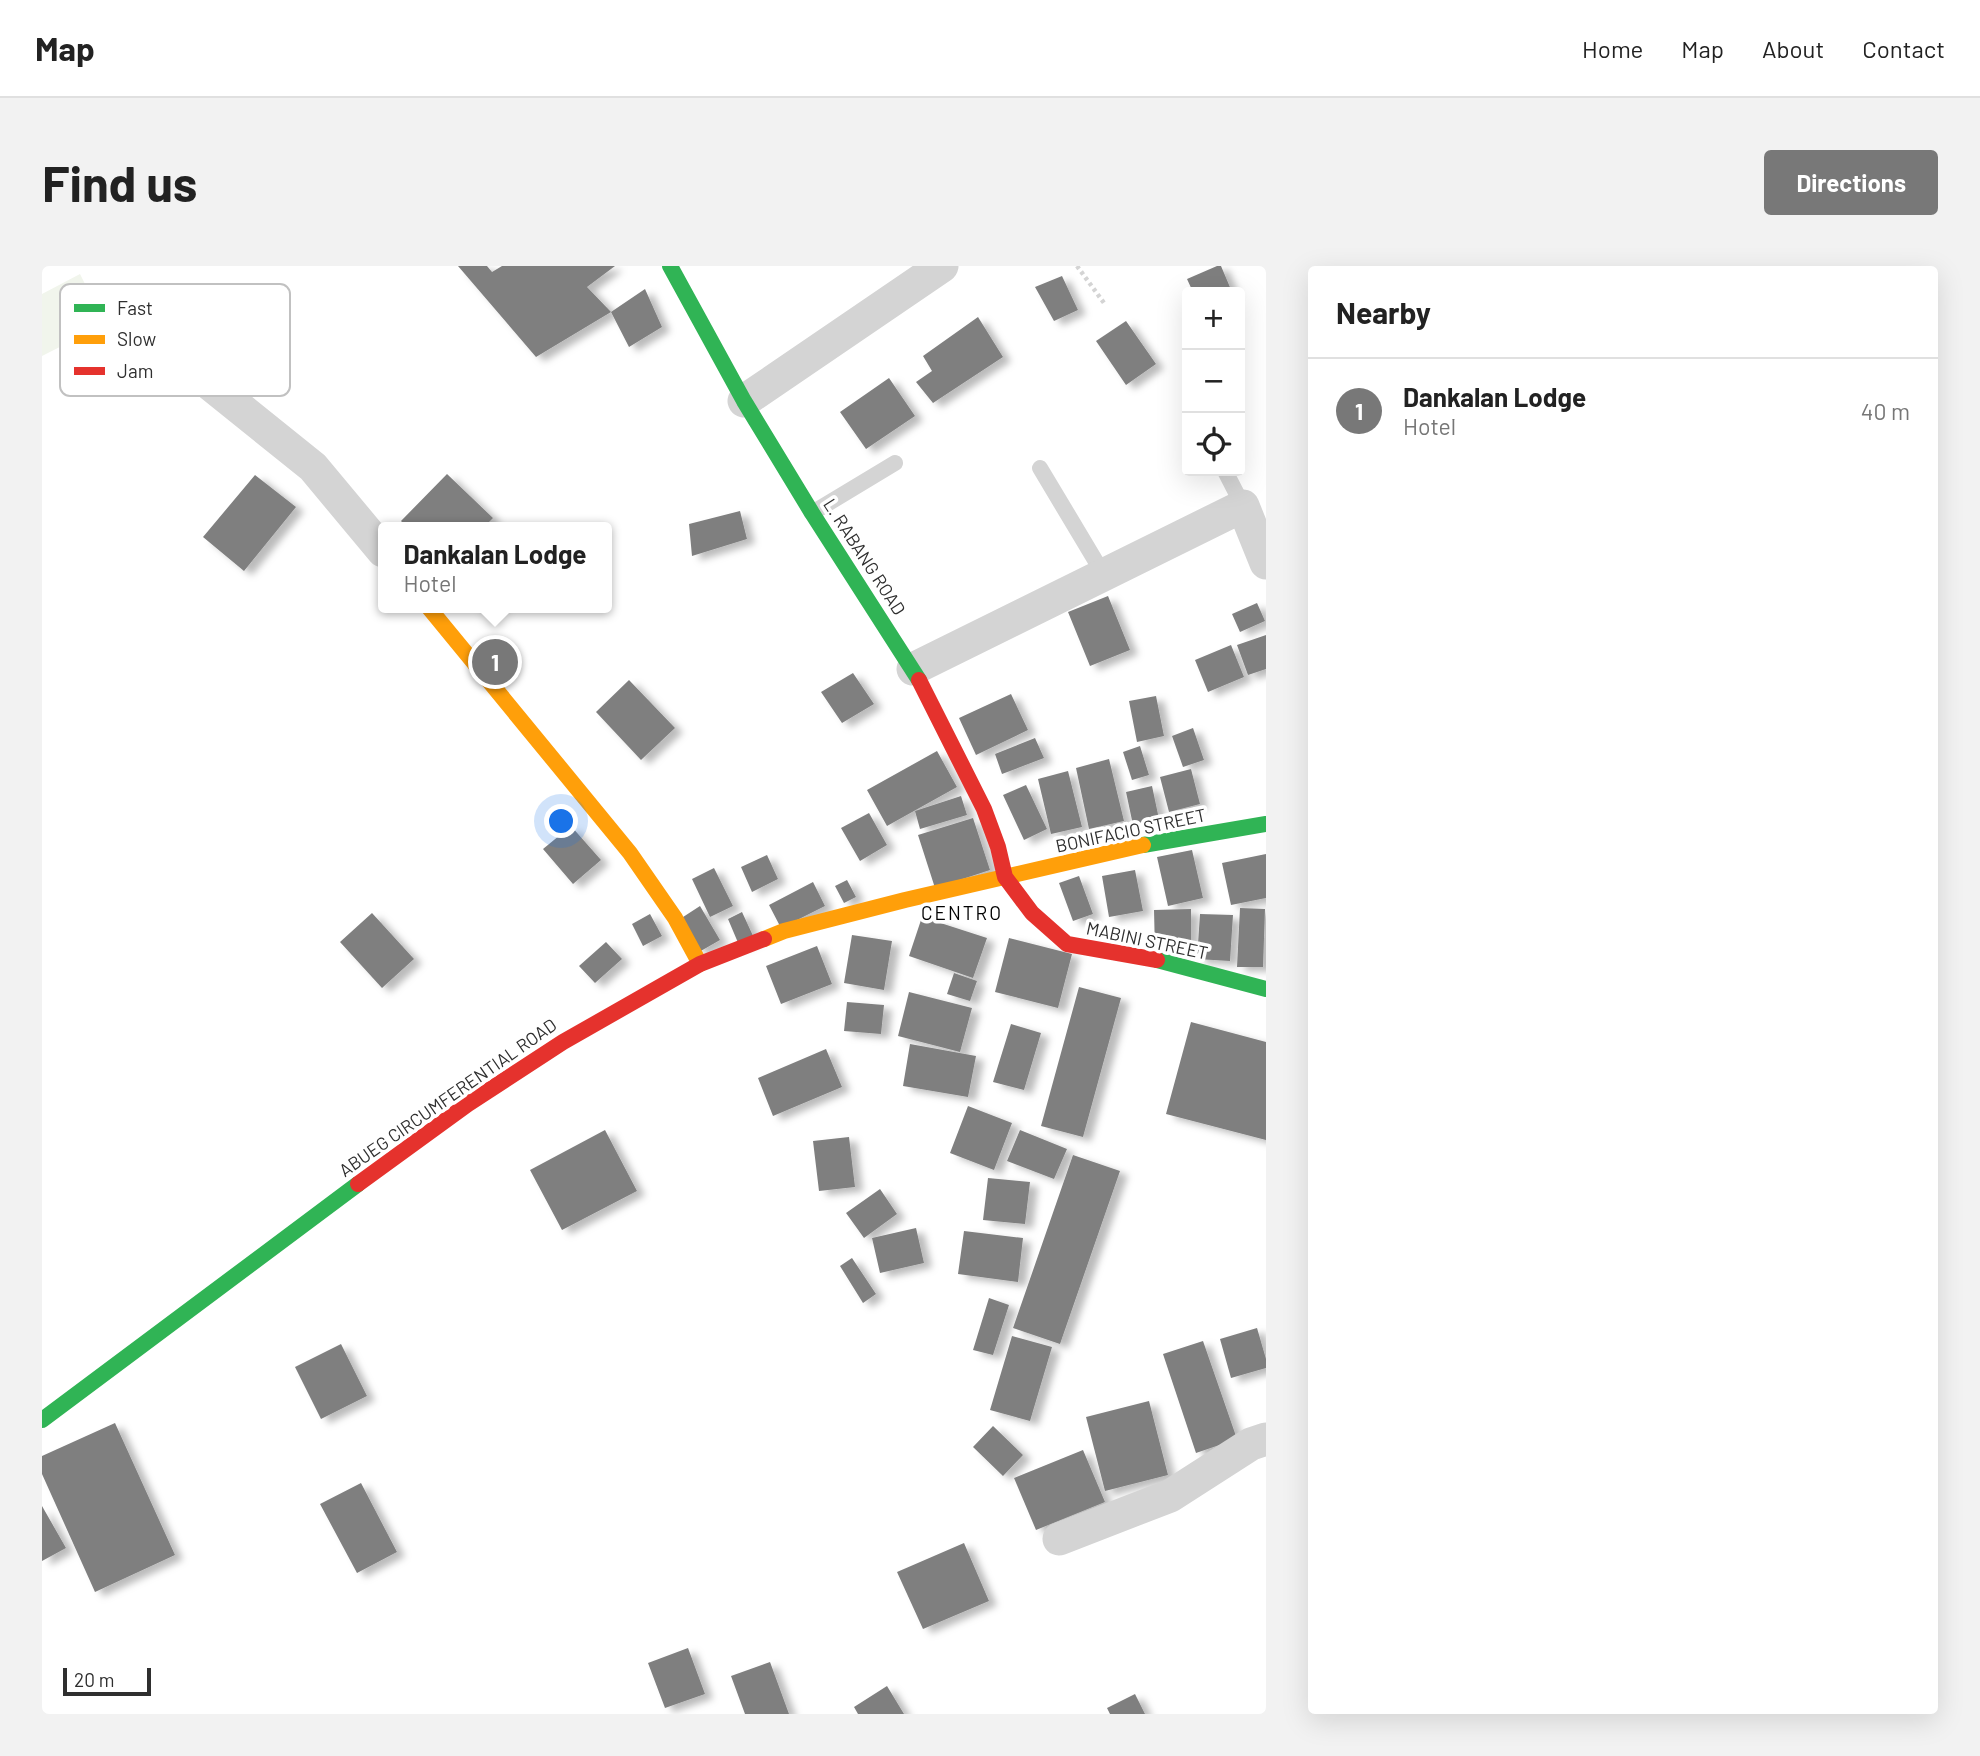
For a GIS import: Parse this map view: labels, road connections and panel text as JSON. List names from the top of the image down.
{
  "streets": {
    "street": [
      "L. RABANG ROAD",
      "BONIFACIO STREET",
      "MABINI STREET",
      "ABUEG CIRCUMFERENTIAL ROAD"
    ]
  },
  "crossings": [
    ["L. RABANG ROAD", "BONIFACIO STREET"],
    ["L. RABANG ROAD", "MABINI STREET"],
    ["L. RABANG ROAD", "ABUEG CIRCUMFERENTIAL ROAD"],
    ["BONIFACIO STREET", "MABINI STREET"],
    ["BONIFACIO STREET", "ABUEG CIRCUMFERENTIAL ROAD"],
    ["MABINI STREET", "ABUEG CIRCUMFERENTIAL ROAD"]
  ],
  "districts": ["CENTRO"],
  "legend": ["Fast", "Slow", "Jam"],
  "scale_bar": "20 m",
  "page": {
    "header": "Map",
    "nav": [
      "Home",
      "Map",
      "About",
      "Contact"
    ],
    "buttons": "Directions",
    "title": "Find us",
    "heading": "Nearby",
    "map_buttons": ["+", "−"],
    "list": [
      {
        "mark": "1",
        "name": "Dankalan Lodge",
        "note": "Hotel",
        "value": "40 m"
      }
    ],
    "popup": ["Dankalan Lodge", "Hotel"],
    "pins": "1",
    "scale": "20 m"
  }
}
